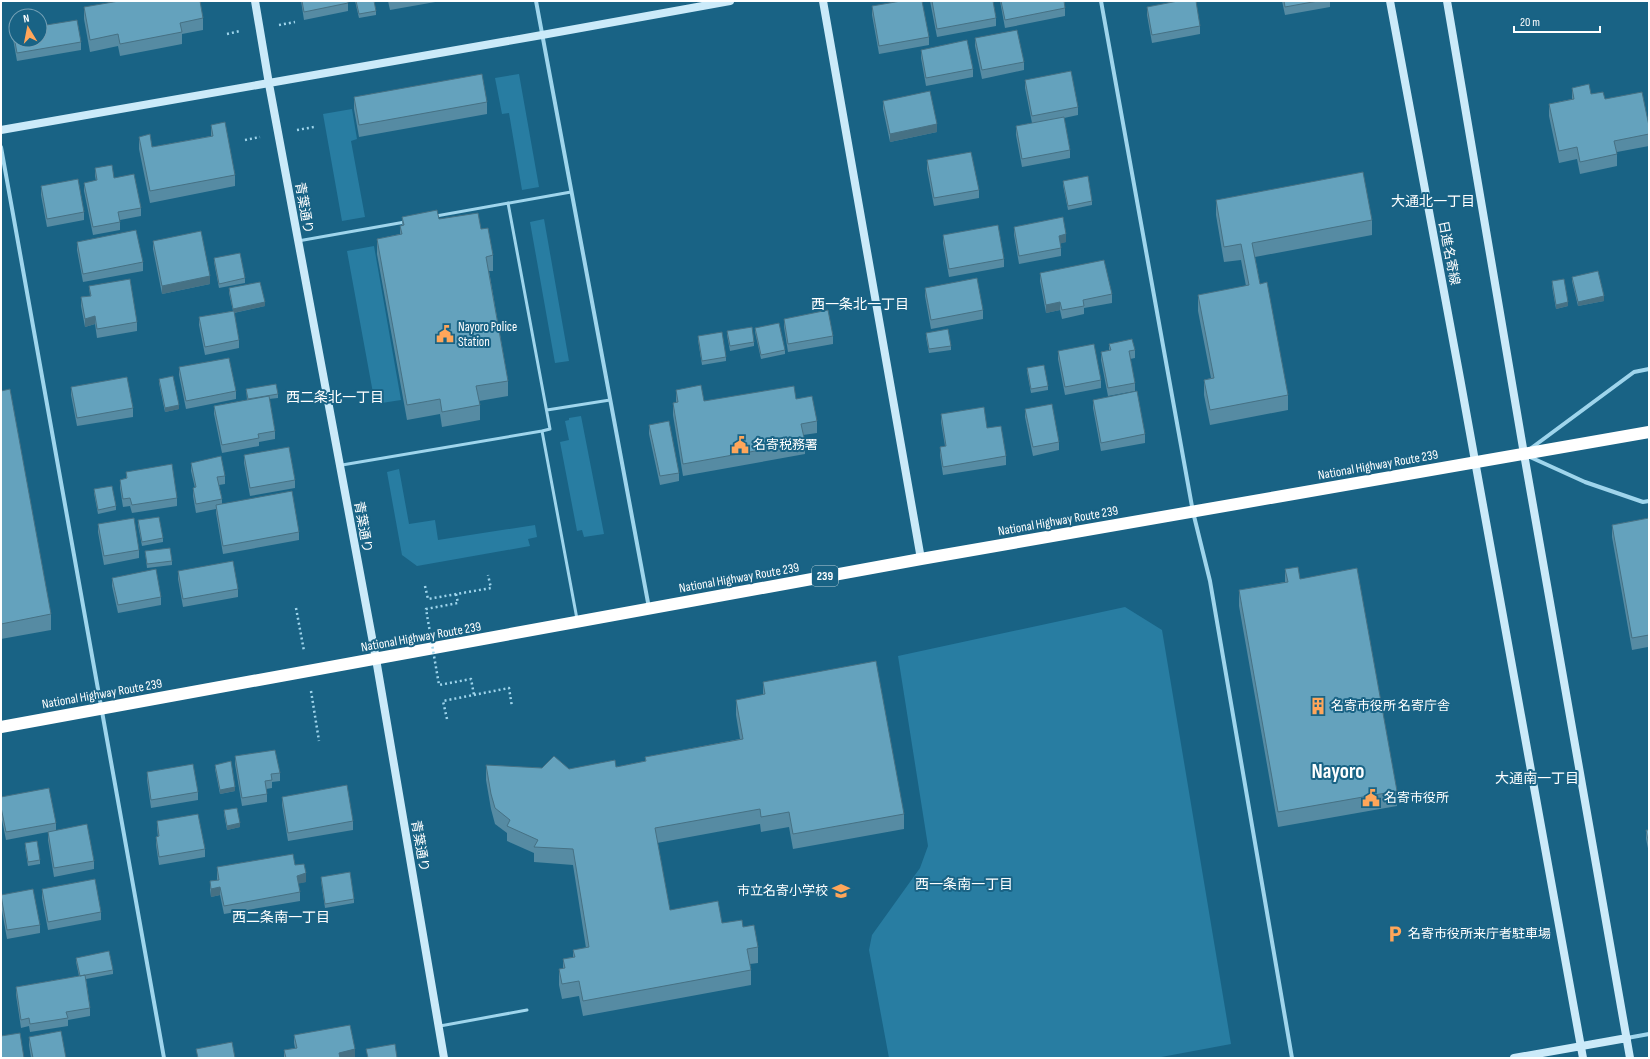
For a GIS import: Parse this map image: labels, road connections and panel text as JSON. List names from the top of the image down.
{
  "streets": {
    "highway": ["National Highway Route 239", "239"],
    "street": ["青葉通り", "日進名寄線"]
  },
  "crossings": [
    ["青葉通り", "National Highway Route 239"],
    ["日進名寄線", "National Highway Route 239"]
  ],
  "districts": [
    "大通北一丁目",
    "西一条北一丁目",
    "西二条北一丁目",
    "Nayoro",
    "大通南一丁目",
    "西一条南一丁目",
    "西二条南一丁目"
  ],
  "places": {
    "public building": ["Nayoro Police Station", "名寄税務署", "名寄市役所"],
    "building": ["名寄市役所 名寄庁舎"],
    "school or university": ["市立名寄小学校"],
    "parking": ["名寄市役所来庁者駐車場"]
  },
  "scale_bar": "20 m",
  "north": "top"
}
